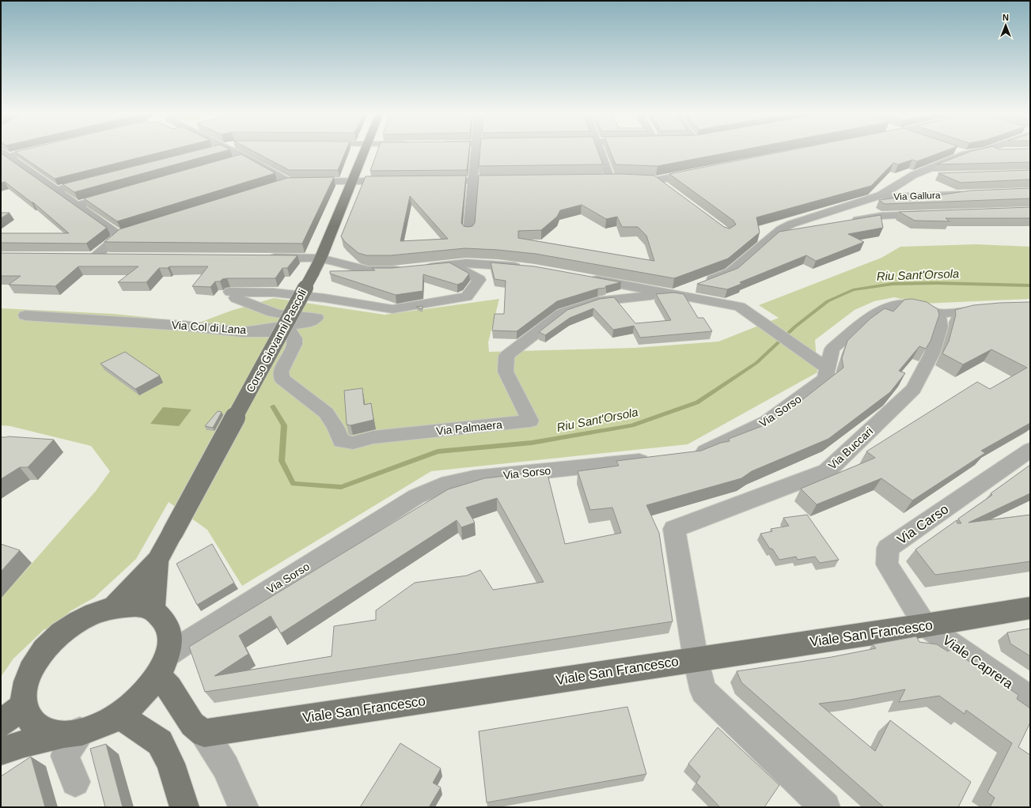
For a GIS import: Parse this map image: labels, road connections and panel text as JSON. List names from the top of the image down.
{
  "streets": {
    "main road": ["Corso Giovanni Pascoli", "Viale San Francesco"],
    "street": [
      "Via Gallura",
      "Via Col di Lana",
      "Via Sorso",
      "Via Palmaera",
      "Via Buccari",
      "Via Carso",
      "Viale Caprera"
    ]
  },
  "crossings": [
    ["Via Col di Lana", "Via Palmaera"],
    ["Via Buccari", "Viale San Francesco"],
    ["Via Carso", "Viale San Francesco"],
    ["Via Carso", "Viale Caprera"],
    ["Viale San Francesco", "Viale Caprera"]
  ],
  "water": ["Riu Sant'Orsola"],
  "north": "top"
}
